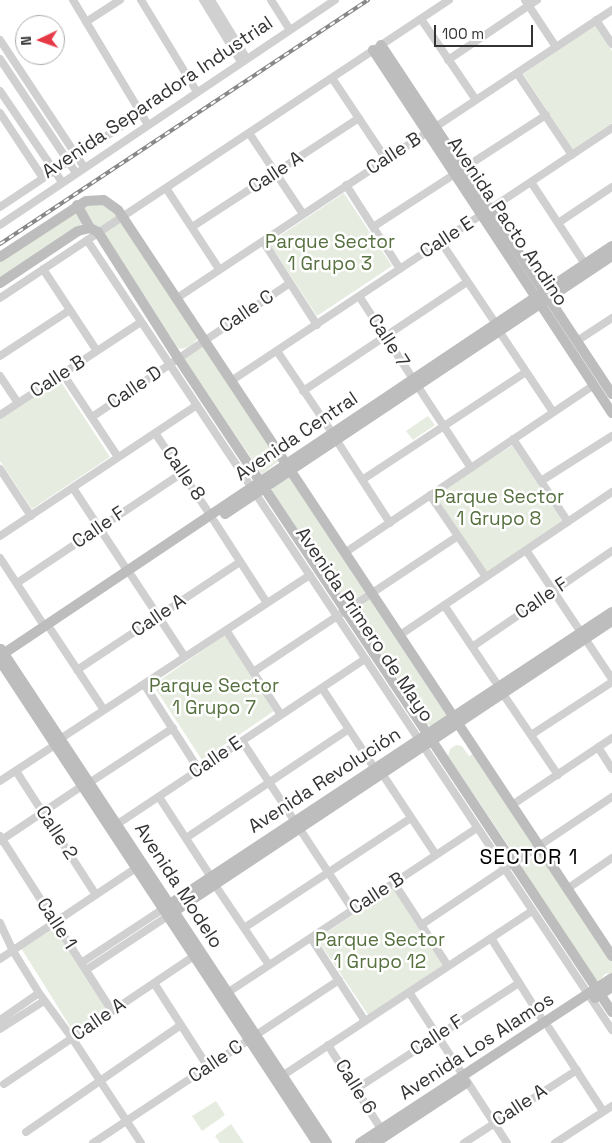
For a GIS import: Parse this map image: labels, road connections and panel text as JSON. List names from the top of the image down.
{
  "streets": {
    "street": [
      "Avenida Separadora Industrial",
      "Calle B",
      "Calle A",
      "Avenida Pacto Andino",
      "Calle E",
      "Calle C",
      "Calle 7",
      "Calle D",
      "Avenida Central",
      "Calle 8",
      "Calle F",
      "Avenida Primero de Mayo",
      "Avenida Revolución",
      "Calle 2",
      "Avenida Modelo",
      "Calle 1",
      "Avenida Los Alamos",
      "Calle 6"
    ]
  },
  "crossings": [
    ["Calle B", "Avenida Pacto Andino"],
    ["Calle B", "Avenida Primero de Mayo"],
    ["Calle B", "Avenida Modelo"],
    ["Calle A", "Calle 8"],
    ["Calle A", "Avenida Modelo"],
    ["Calle A", "Calle 1"],
    ["Avenida Pacto Andino", "Calle E"],
    ["Avenida Pacto Andino", "Avenida Central"],
    ["Calle E", "Calle 7"],
    ["Calle E", "Avenida Primero de Mayo"],
    ["Calle E", "Avenida Modelo"],
    ["Calle C", "Calle D"],
    ["Calle C", "Avenida Primero de Mayo"],
    ["Calle C", "Avenida Modelo"],
    ["Calle 7", "Avenida Central"],
    ["Calle D", "Avenida Primero de Mayo"],
    ["Avenida Central", "Calle 8"],
    ["Avenida Central", "Avenida Primero de Mayo"],
    ["Avenida Central", "Avenida Modelo"],
    ["Calle 8", "Calle F"],
    ["Calle F", "Calle 6"],
    ["Avenida Primero de Mayo", "Avenida Revolución"],
    ["Avenida Primero de Mayo", "Avenida Los Alamos"],
    ["Avenida Revolución", "Avenida Modelo"],
    ["Avenida Revolución", "Calle 1"],
    ["Avenida Los Alamos", "Calle 6"]
  ],
  "districts": ["SECTOR 1"],
  "parks": [
    "Parque Sector 1 Grupo 3",
    "Parque Sector 1 Grupo 8",
    "Parque Sector 1 Grupo 7",
    "Parque Sector 1 Grupo 12"
  ],
  "scale_bar": "100 m",
  "north": "left"
}
